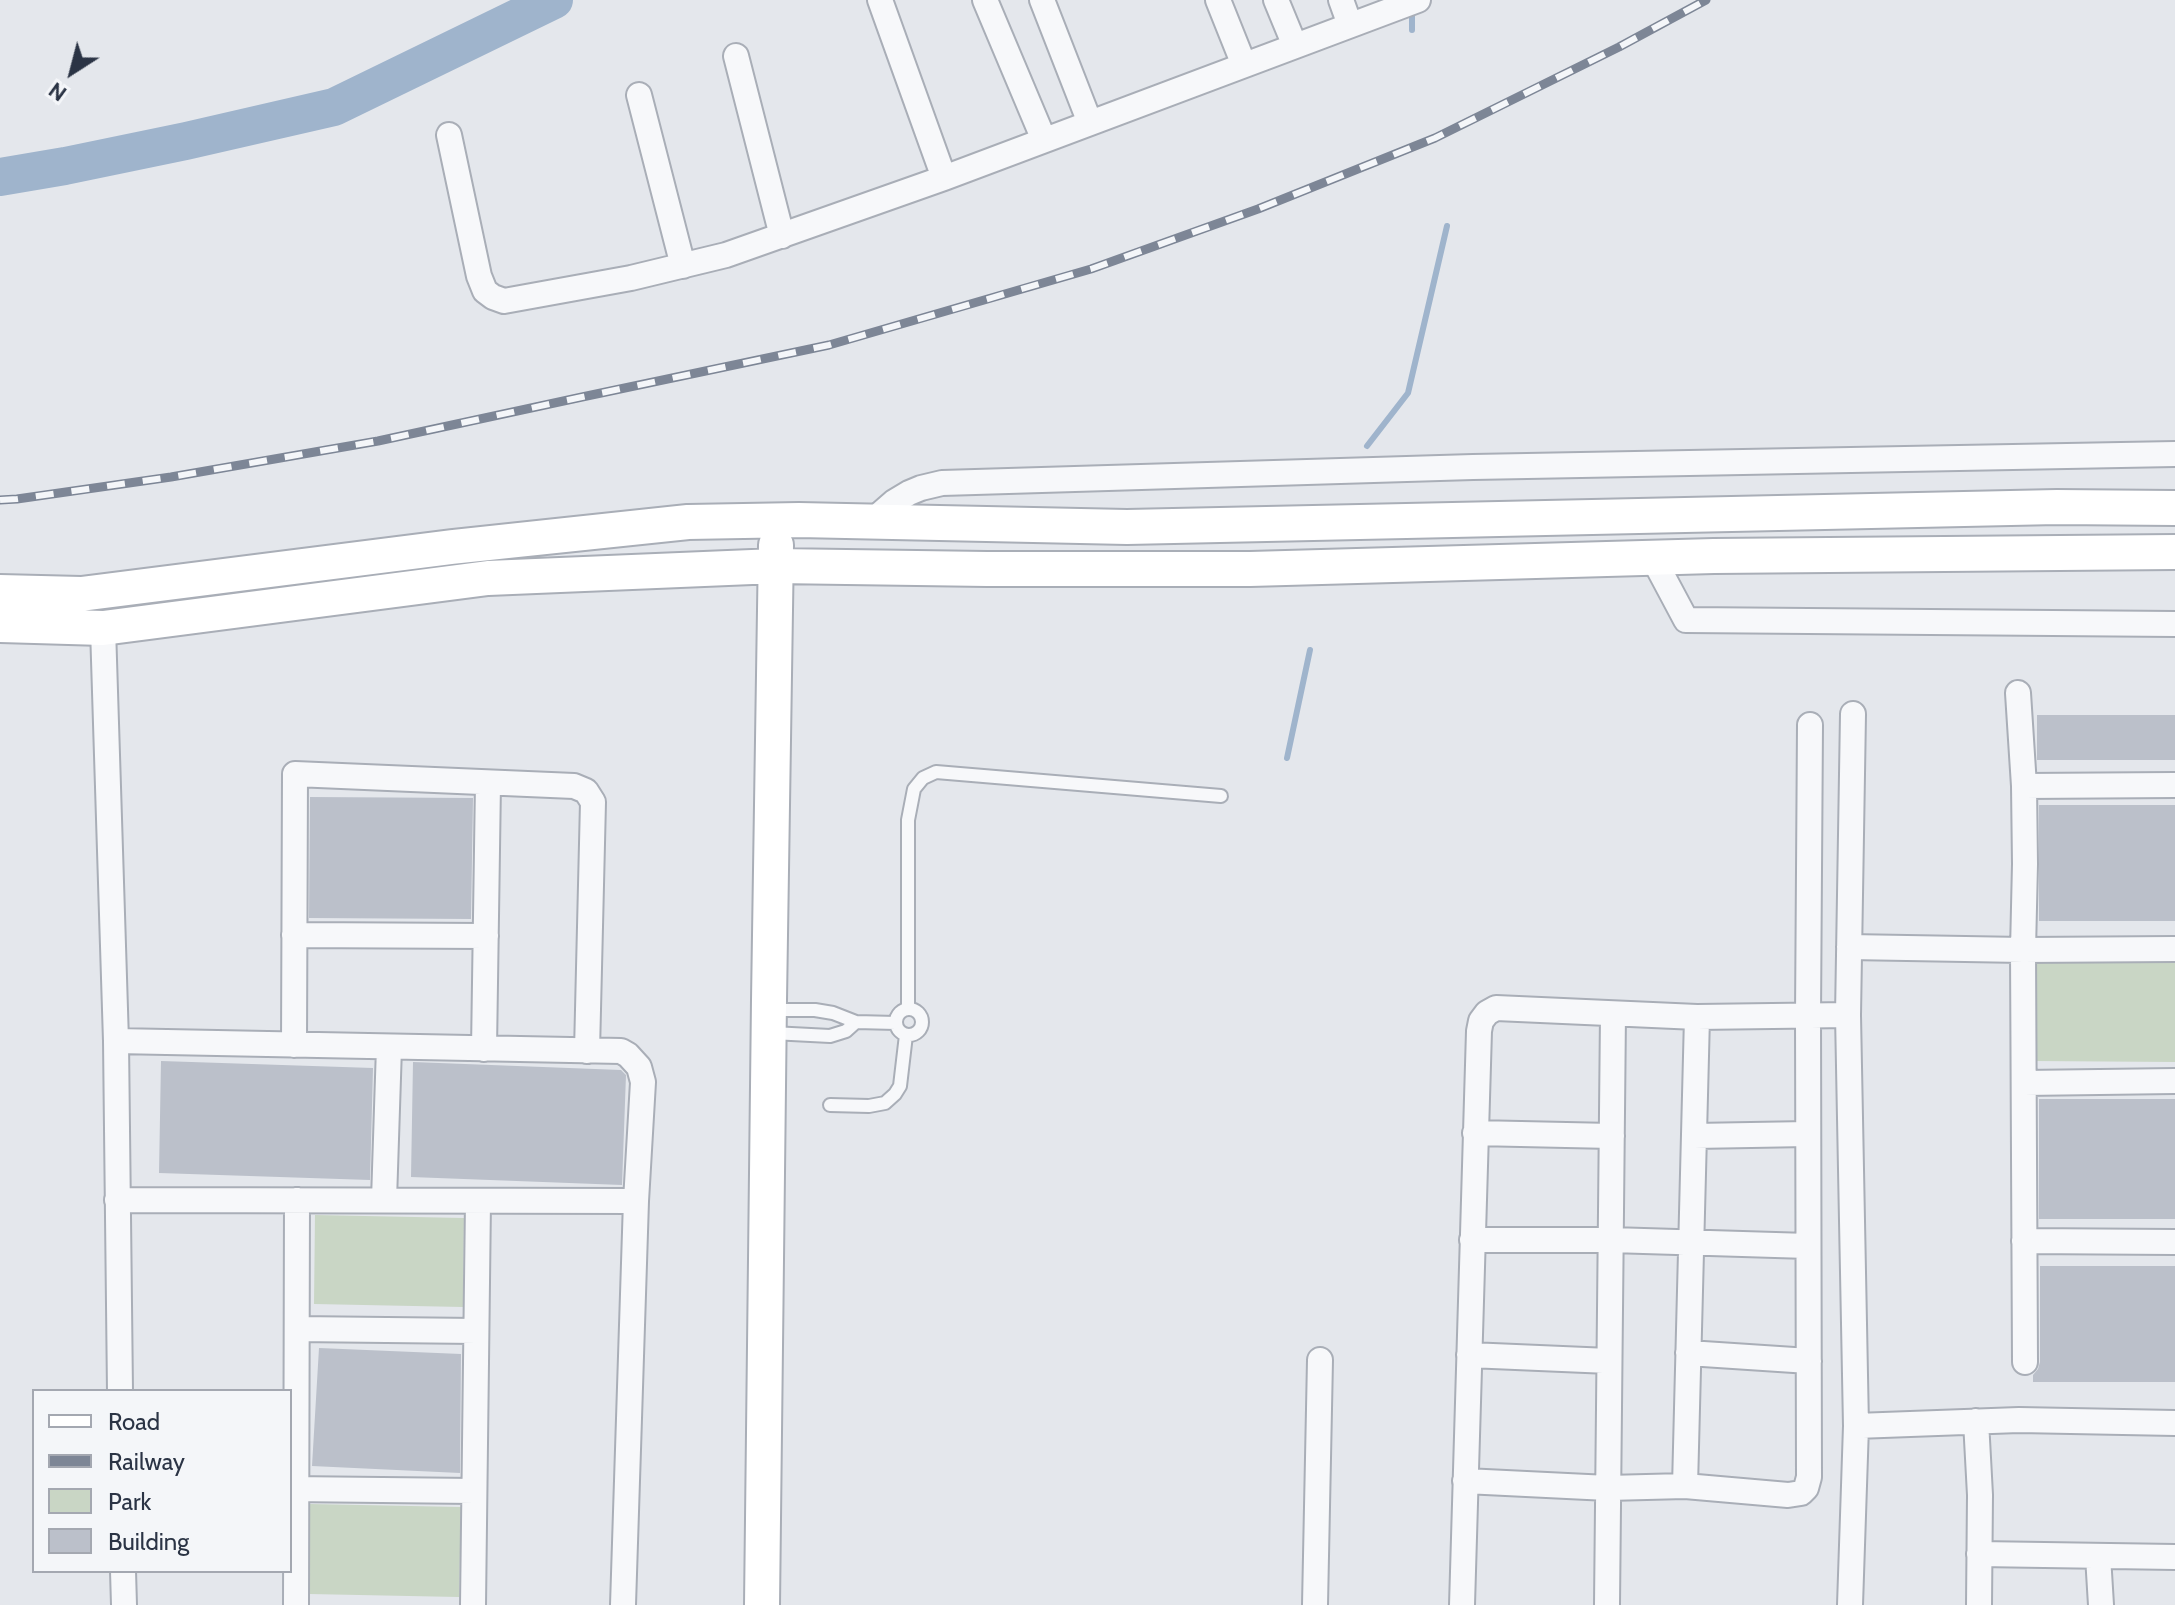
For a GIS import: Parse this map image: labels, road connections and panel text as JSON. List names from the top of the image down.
{
  "legend": [
    "Road",
    "Railway",
    "Park",
    "Building"
  ],
  "north": "bottom left"
}
